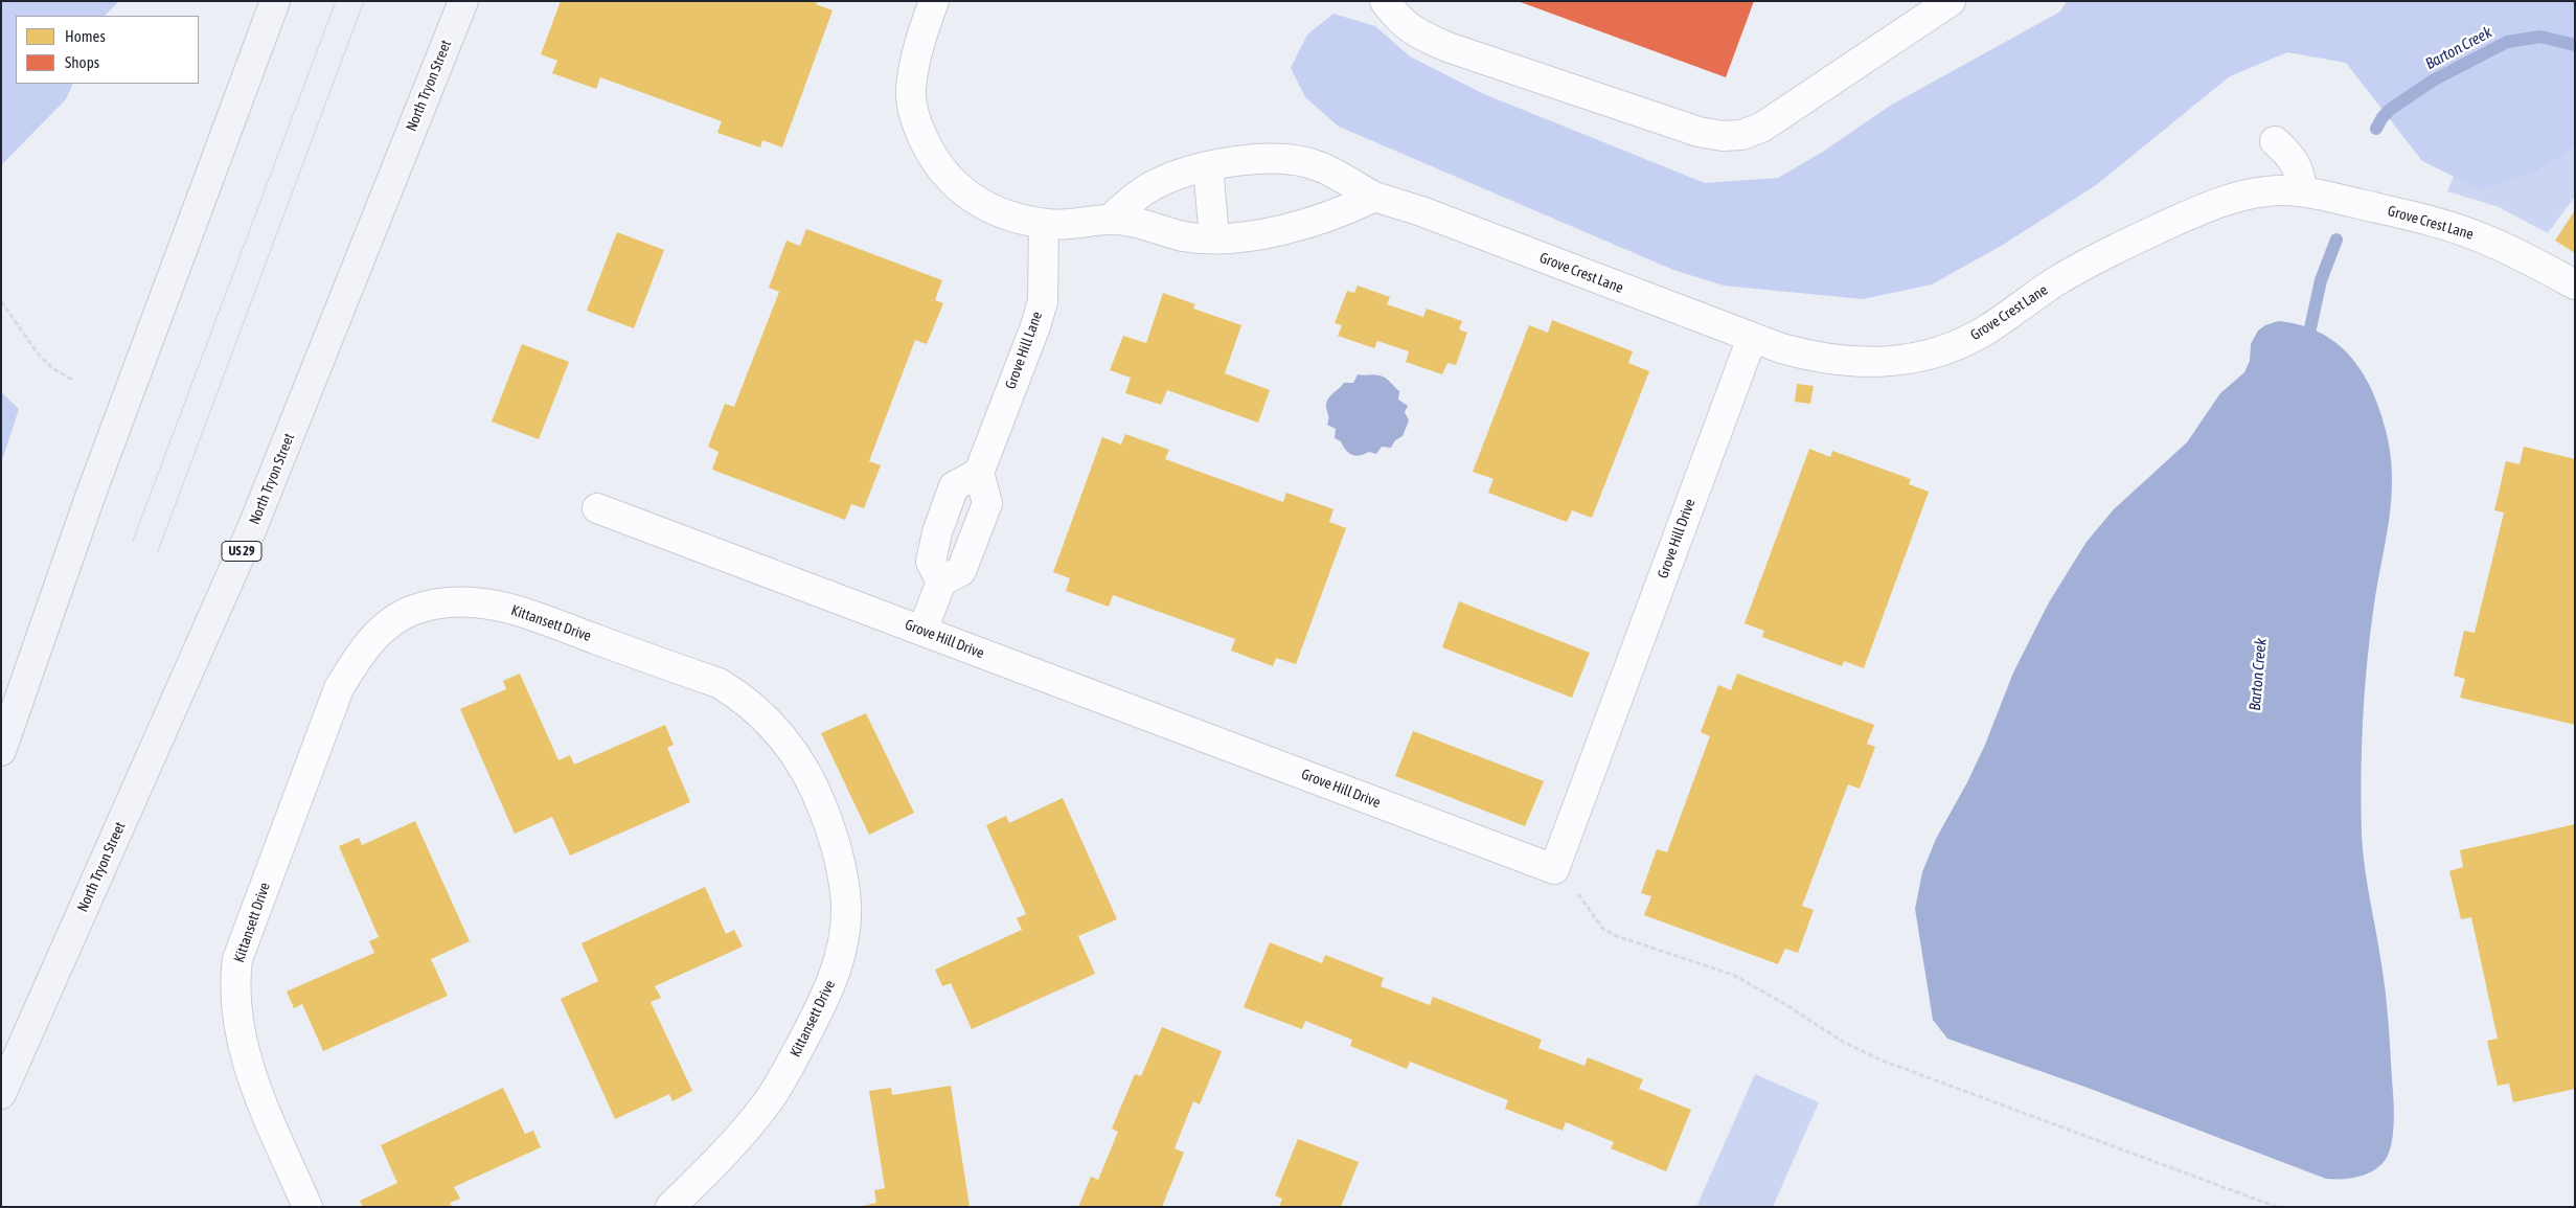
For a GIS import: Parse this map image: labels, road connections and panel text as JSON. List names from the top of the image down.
{
  "streets": {
    "main road": ["North Tryon Street", "US 29"],
    "street": [
      "Grove Crest Lane",
      "Grove Hill Lane",
      "Grove Hill Drive",
      "Kittansett Drive"
    ]
  },
  "crossings": [
    ["Grove Crest Lane", "Grove Hill Lane"],
    ["Grove Crest Lane", "Grove Hill Drive"]
  ],
  "water": ["Barton Creek"],
  "legend": ["Homes", "Shops"]
}
